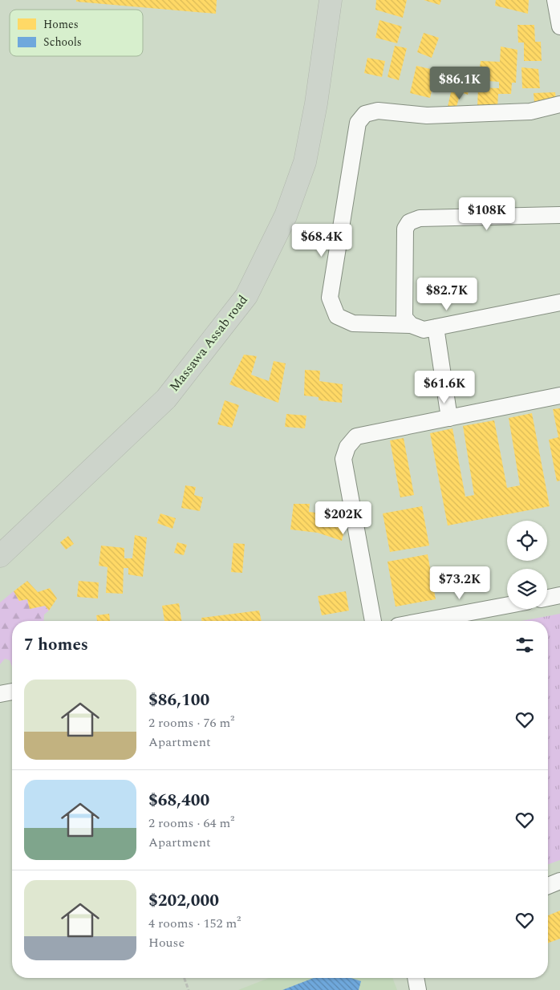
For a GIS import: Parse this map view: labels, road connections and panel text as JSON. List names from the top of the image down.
{
  "streets": {
    "highway": ["Massawa Assab road"]
  },
  "legend": ["Homes", "Schools"],
  "page": {
    "price": [
      "$86.1K",
      "$108K",
      "$68.4K",
      "$82.7K",
      "$61.6K",
      "$202K",
      "$73.2K"
    ],
    "heading": "7 homes",
    "list": [
      {
        "name": "$86,100",
        "note": "2 rooms · 76 m² · Apartment"
      },
      {
        "name": "$68,400",
        "note": "2 rooms · 64 m² · Apartment"
      },
      {
        "name": "$202,000",
        "note": "4 rooms · 152 m² · House"
      }
    ]
  }
}
